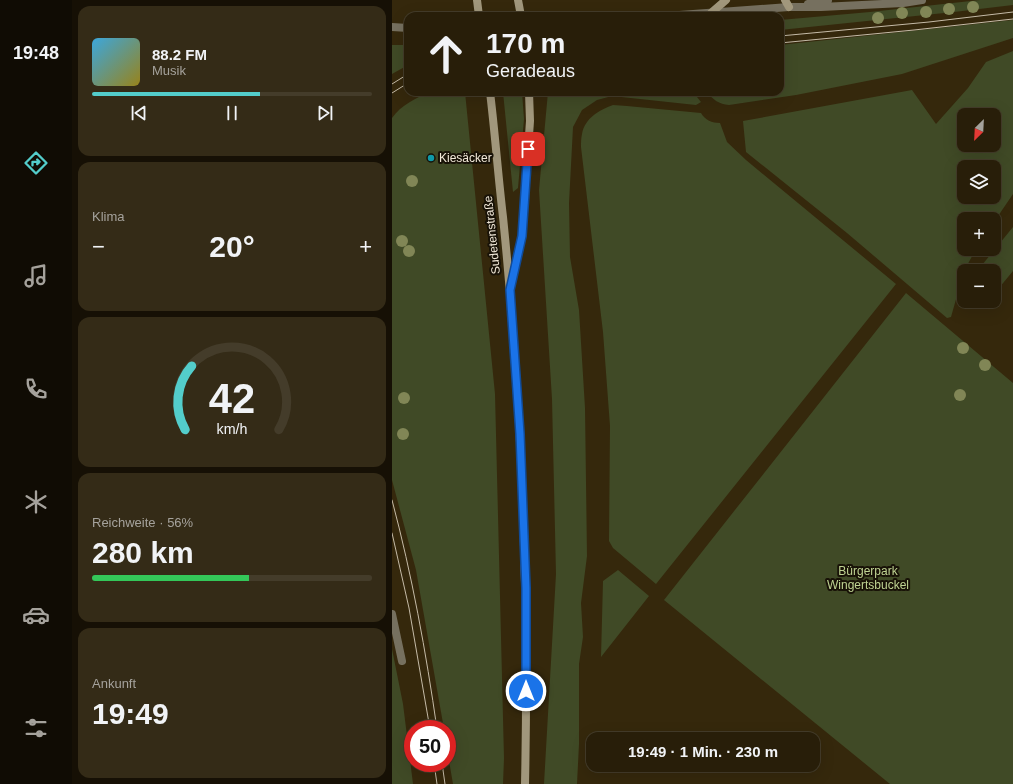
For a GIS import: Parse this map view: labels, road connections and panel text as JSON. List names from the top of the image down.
{
  "streets": {
    "main road": ["Sudetenstraße"]
  },
  "parks": ["Bürgerpark Wingertsbuckel"],
  "places": ["Kiesäcker"],
  "north": "bottom left",
  "page": {
    "tabs": "19:48",
    "turn": ["170 m", "Geradeaus"],
    "song": ["88.2 FM", "Musik"],
    "map_buttons": ["+", "−"],
    "tile": [
      "Klima",
      ["Reichweite · 56%", "280 km"],
      ["Ankunft", "19:49"]
    ],
    "heat": ["−", "20°", "+"],
    "limit": "50",
    "trip": "19:49 · 1 Min. · 230 m",
    "gauge": ["42", "km/h"]
  }
}
